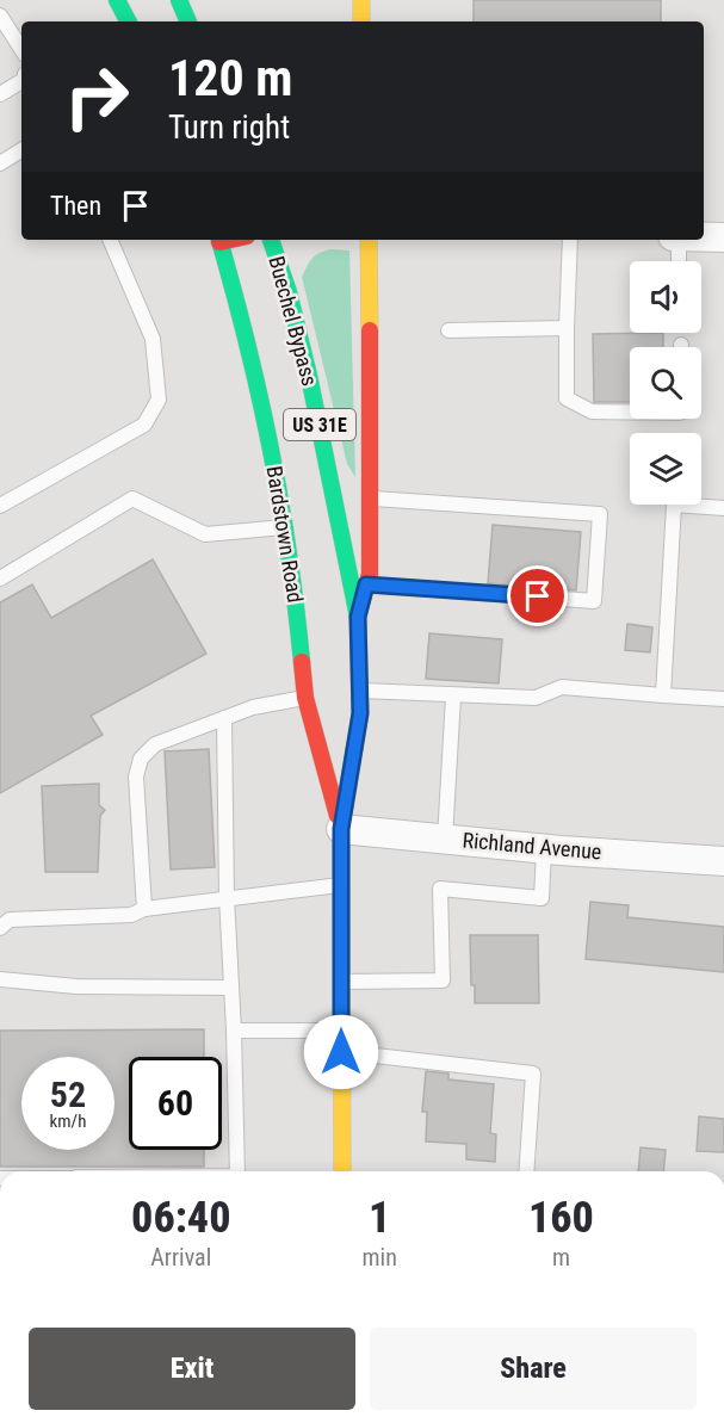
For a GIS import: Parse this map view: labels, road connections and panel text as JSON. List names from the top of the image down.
{
  "streets": {
    "main road": ["Buechel Bypass", "US 31E", "Bardstown Road"],
    "street": ["Richland Avenue"]
  },
  "crossings": [
    ["Buechel Bypass", "Bardstown Road"],
    ["Bardstown Road", "Richland Avenue"]
  ],
  "page": {
    "turn": ["120 m", "Turn right"],
    "then": "Then",
    "speed": "52 km/h",
    "limit": "60",
    "eta": [
      "06:40",
      "Arrival",
      "1",
      "min",
      "160",
      "m"
    ],
    "buttons": ["Exit", "Share"]
  }
}
